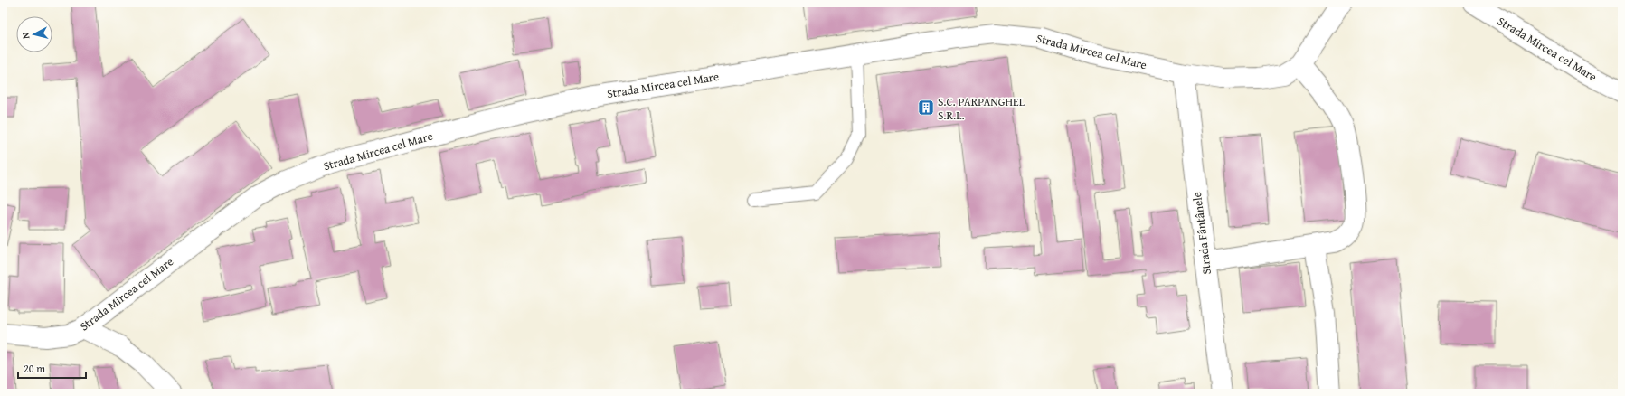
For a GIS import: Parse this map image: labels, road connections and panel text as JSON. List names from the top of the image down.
{
  "streets": {
    "street": ["Strada Mircea cel Mare", "Strada Fântânele"]
  },
  "crossings": [
    ["Strada Mircea cel Mare", "Strada Fântânele"]
  ],
  "places": {
    "building": ["S.C. PARPANGHEL S.R.L."]
  },
  "scale_bar": "20 m",
  "north": "left"
}
